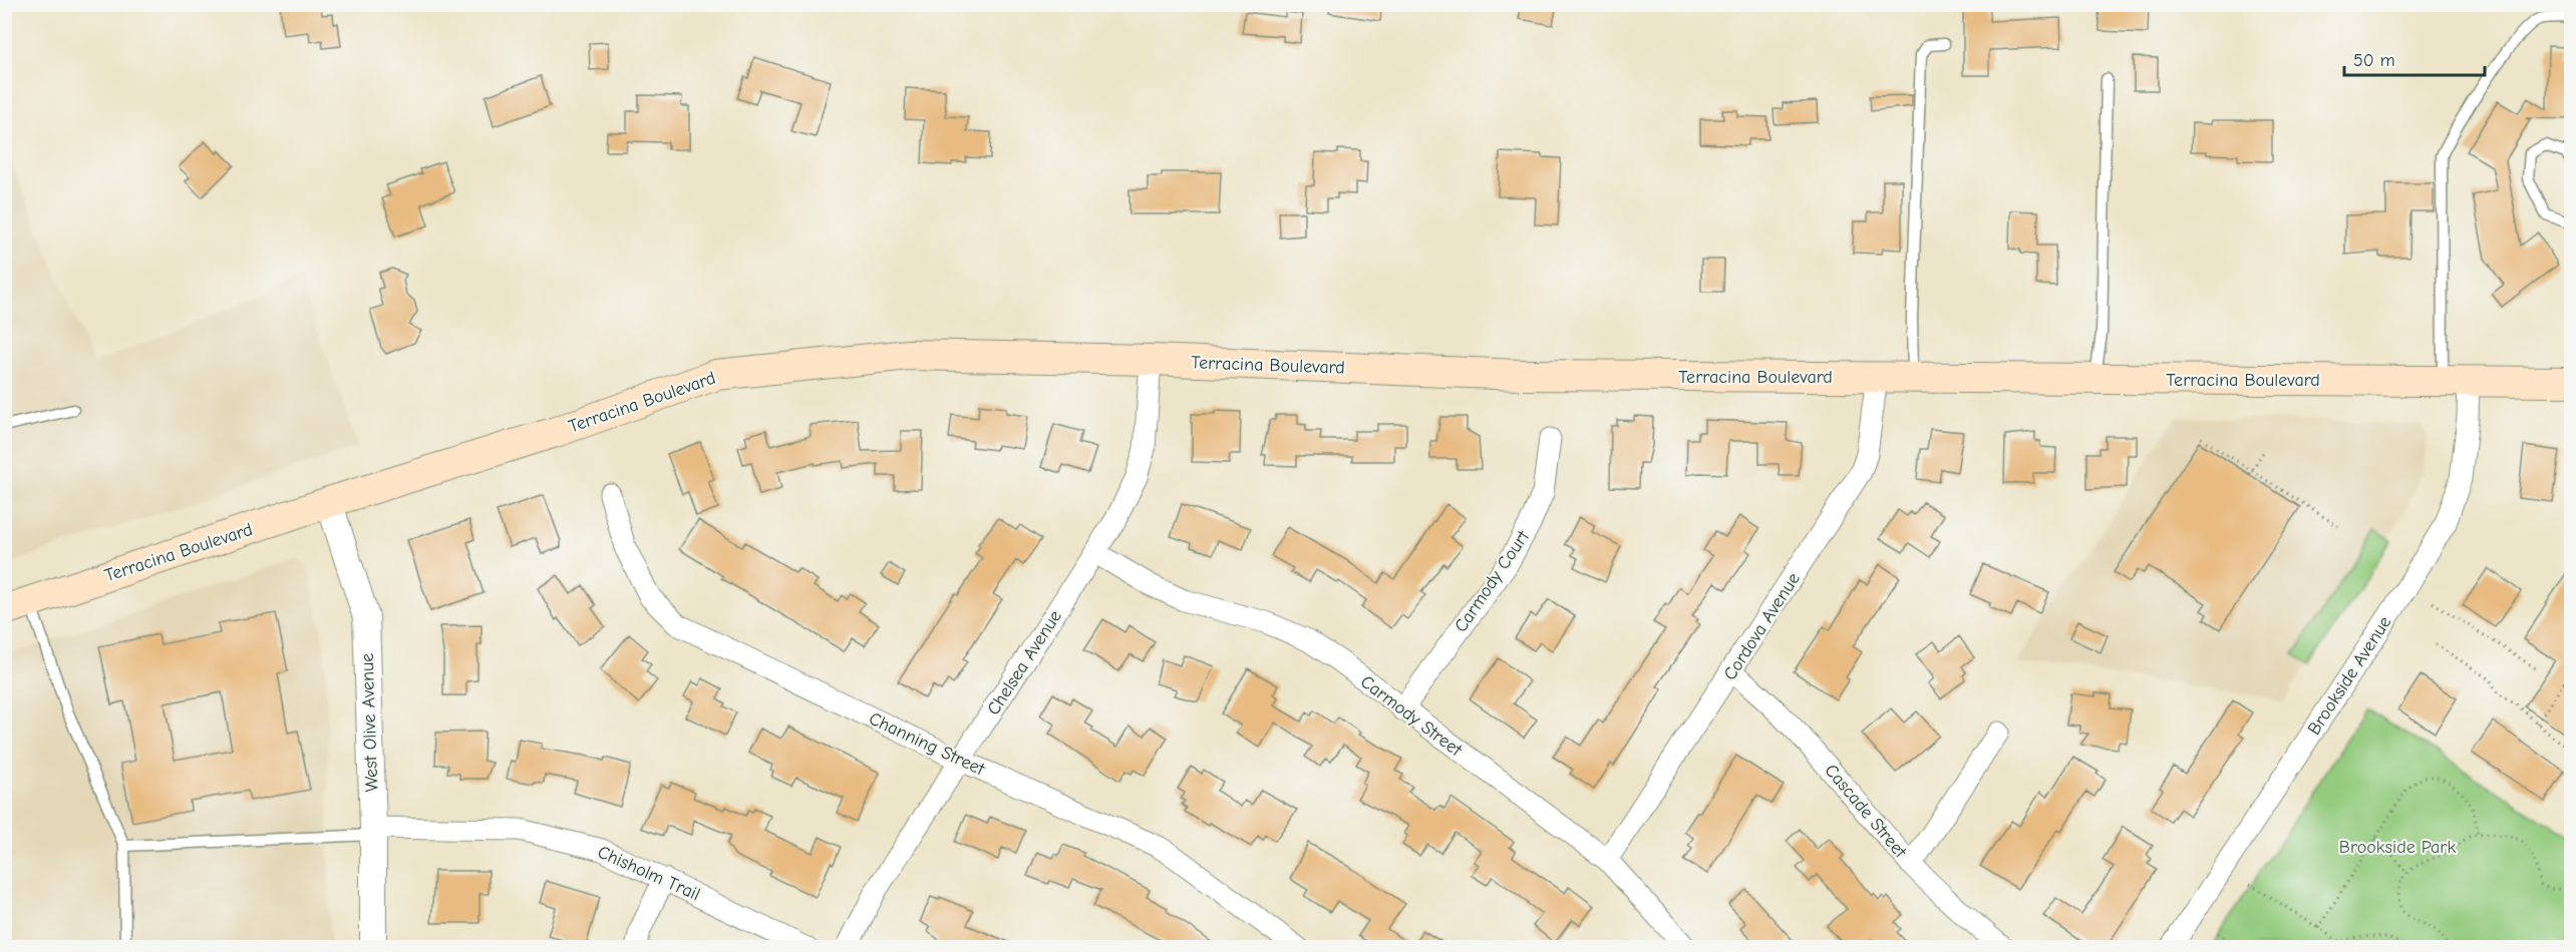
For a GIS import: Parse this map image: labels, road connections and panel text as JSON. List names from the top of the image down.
{
  "streets": {
    "main road": ["Terracina Boulevard"],
    "street": [
      "Carmody Court",
      "Cordova Avenue",
      "Chelsea Avenue",
      "Brookside Avenue",
      "Carmody Street",
      "West Olive Avenue",
      "Channing Street",
      "Cascade Street",
      "Chisholm Trail"
    ]
  },
  "crossings": [
    ["Terracina Boulevard", "Cordova Avenue"],
    ["Terracina Boulevard", "Chelsea Avenue"],
    ["Terracina Boulevard", "Brookside Avenue"],
    ["Terracina Boulevard", "West Olive Avenue"],
    ["Carmody Court", "Carmody Street"],
    ["Cordova Avenue", "Carmody Street"],
    ["Cordova Avenue", "Cascade Street"],
    ["Chelsea Avenue", "Carmody Street"],
    ["Chelsea Avenue", "Channing Street"],
    ["West Olive Avenue", "Chisholm Trail"]
  ],
  "parks": ["Brookside Park"],
  "scale_bar": "50 m"
}
